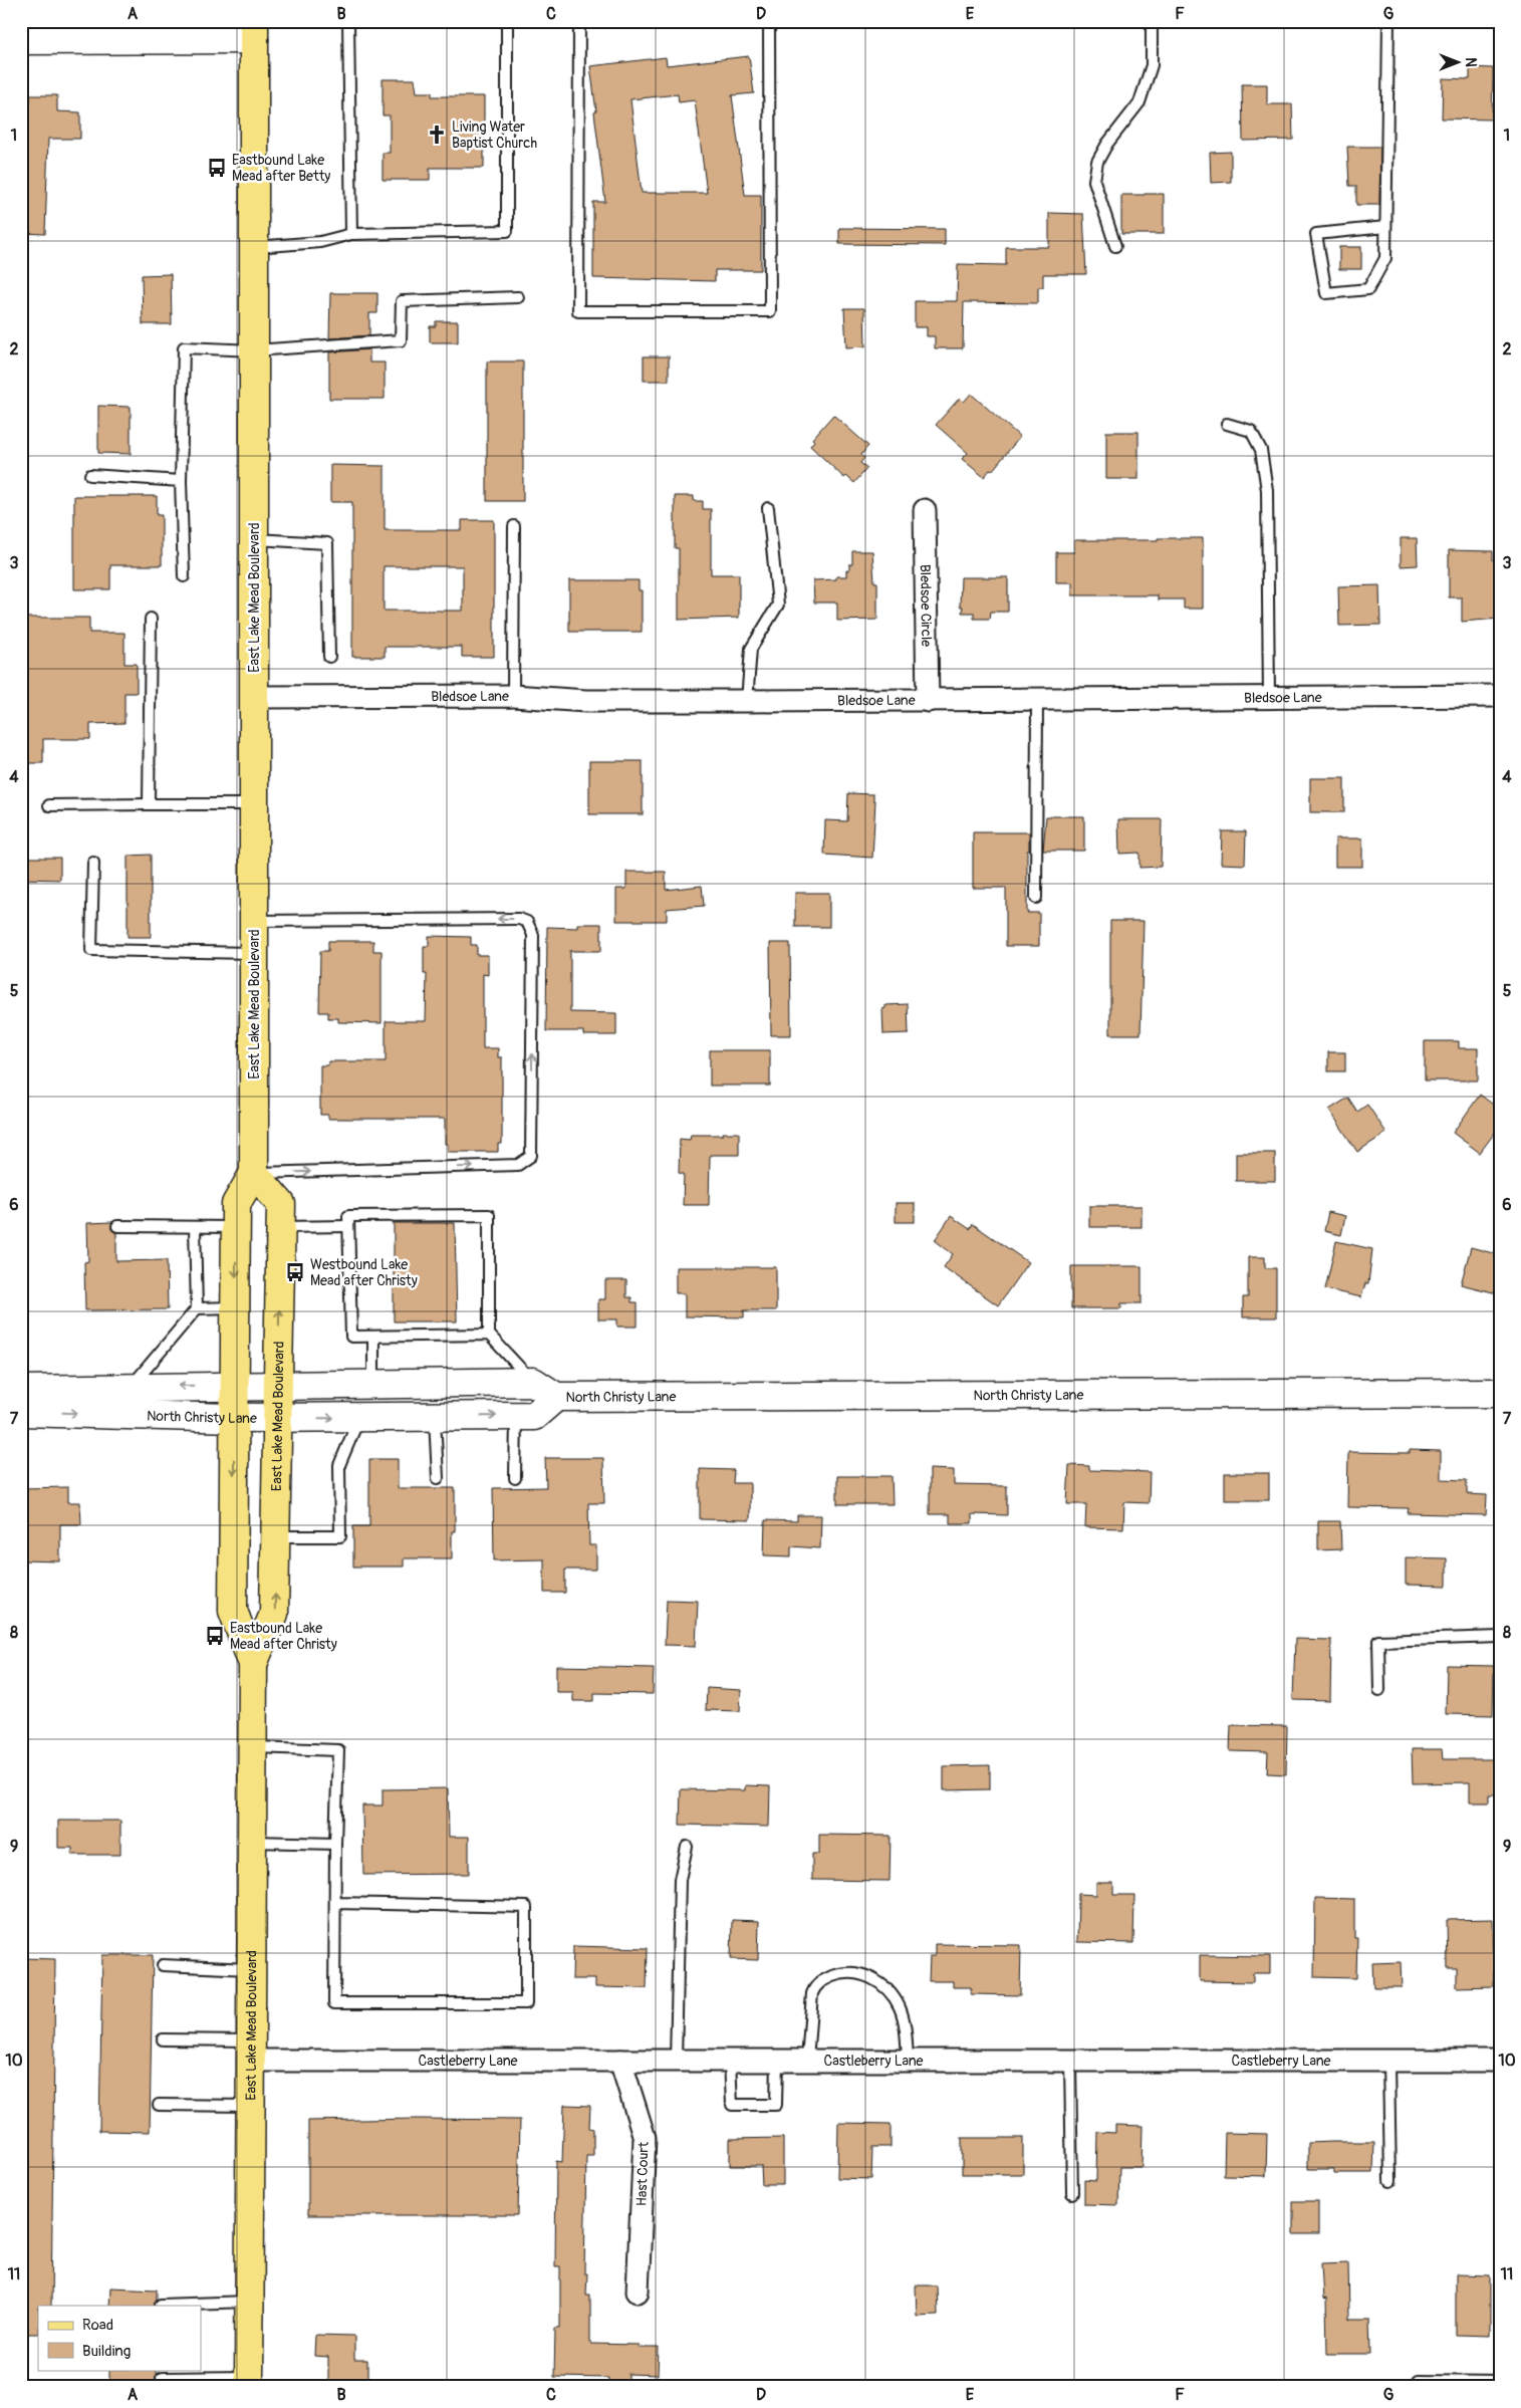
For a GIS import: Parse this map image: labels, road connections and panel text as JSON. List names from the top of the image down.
{
  "streets": {
    "main road": ["East Lake Mead Boulevard"],
    "street": [
      "Bledsoe Circle",
      "Bledsoe Lane",
      "North Christy Lane",
      "Castleberry Lane",
      "Hast Court"
    ]
  },
  "crossings": [
    ["East Lake Mead Boulevard", "Bledsoe Lane"],
    ["East Lake Mead Boulevard", "North Christy Lane"],
    ["East Lake Mead Boulevard", "Castleberry Lane"],
    ["Bledsoe Circle", "Bledsoe Lane"],
    ["Castleberry Lane", "Hast Court"]
  ],
  "places": {
    "church": ["Living Water Baptist Church"],
    "bus stop": ["Eastbound Lake Mead after Betty", "Westbound Lake Mead after Christy", "Eastbound Lake Mead after Christy"]
  },
  "legend": ["Road", "Building"],
  "north": "right",
  "grid": {
    "columns": [
      "A",
      "B",
      "C",
      "D",
      "E",
      "F",
      "G"
    ],
    "rows": [
      "1",
      "2",
      "3",
      "4",
      "5",
      "6",
      "7",
      "8",
      "9",
      "10",
      "11"
    ]
  }
}
